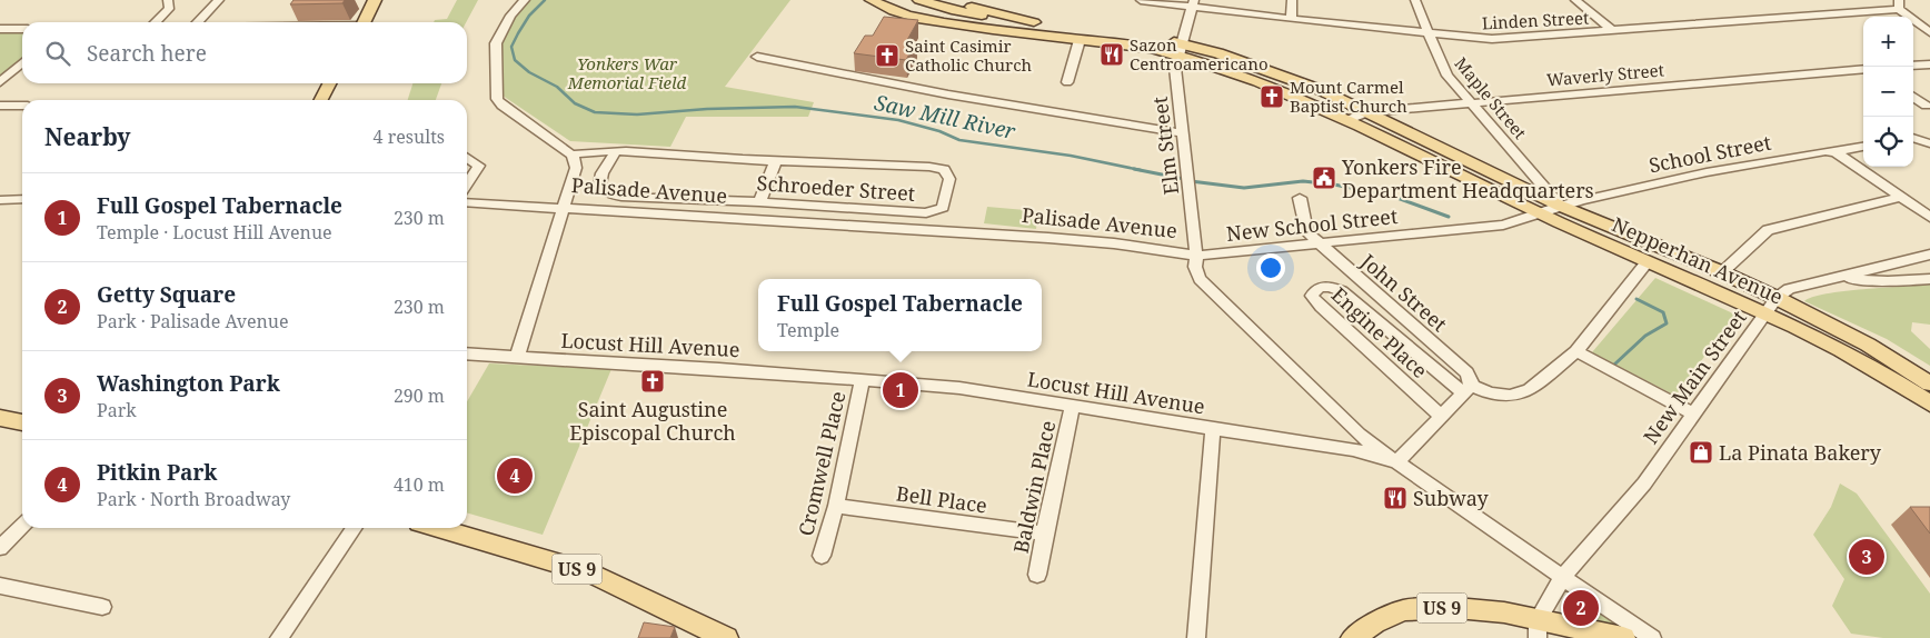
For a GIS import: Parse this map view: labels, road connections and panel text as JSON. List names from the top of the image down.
{
  "streets": {
    "main road": ["Nepperhan Avenue", "US 9"],
    "street": [
      "Linden Street",
      "Waverly Street",
      "Maple Street",
      "Elm Street",
      "School Street",
      "Schroeder Street",
      "Palisade Avenue",
      "New School Street",
      "John Street",
      "Engine Place",
      "Locust Hill Avenue",
      "New Main Street",
      "Cromwell Place",
      "Baldwin Place",
      "Bell Place"
    ]
  },
  "crossings": [
    ["Linden Street", "Maple Street"],
    ["Linden Street", "Elm Street"],
    ["Waverly Street", "Maple Street"],
    ["Waverly Street", "Nepperhan Avenue"],
    ["Maple Street", "School Street"],
    ["Maple Street", "New School Street"],
    ["Maple Street", "Nepperhan Avenue"],
    ["Elm Street", "Palisade Avenue"],
    ["Elm Street", "New School Street"],
    ["Elm Street", "Nepperhan Avenue"],
    ["School Street", "New School Street"],
    ["School Street", "Nepperhan Avenue"],
    ["Palisade Avenue", "New School Street"],
    ["Palisade Avenue", "Locust Hill Avenue"],
    ["Palisade Avenue", "New Main Street"],
    ["New School Street", "Nepperhan Avenue"],
    ["New School Street", "John Street"],
    ["Nepperhan Avenue", "New Main Street"],
    ["John Street", "Engine Place"],
    ["Locust Hill Avenue", "Cromwell Place"],
    ["Locust Hill Avenue", "Baldwin Place"],
    ["New Main Street", "US 9"],
    ["Cromwell Place", "Bell Place"],
    ["Baldwin Place", "Bell Place"]
  ],
  "water": ["Saw Mill River"],
  "parks": ["Yonkers War Memorial Field"],
  "places": {
    "restaurant": ["Sazon Centroamericano", "Subway"],
    "church": ["Saint Casimir Catholic Church", "Mount Carmel Baptist Church", "Saint Augustine Episcopal Church"],
    "public building": ["Yonkers Fire Department Headquarters"],
    "shop": ["La Pinata Bakery"]
  },
  "page": {
    "map_buttons": ["+", "−"],
    "search": "Search here",
    "heading": ["Nearby", "4 results"],
    "list": [
      {
        "mark": "1",
        "name": "Full Gospel Tabernacle",
        "note": "Temple · Locust Hill Avenue",
        "value": "230 m"
      },
      {
        "mark": "2",
        "name": "Getty Square",
        "note": "Park · Palisade Avenue",
        "value": "230 m"
      },
      {
        "mark": "3",
        "name": "Washington Park",
        "note": "Park",
        "value": "290 m"
      },
      {
        "mark": "4",
        "name": "Pitkin Park",
        "note": "Park · North Broadway",
        "value": "410 m"
      }
    ],
    "popup": ["Full Gospel Tabernacle", "Temple"],
    "pins": [
      "1",
      "4",
      "3",
      "2"
    ]
  }
}
